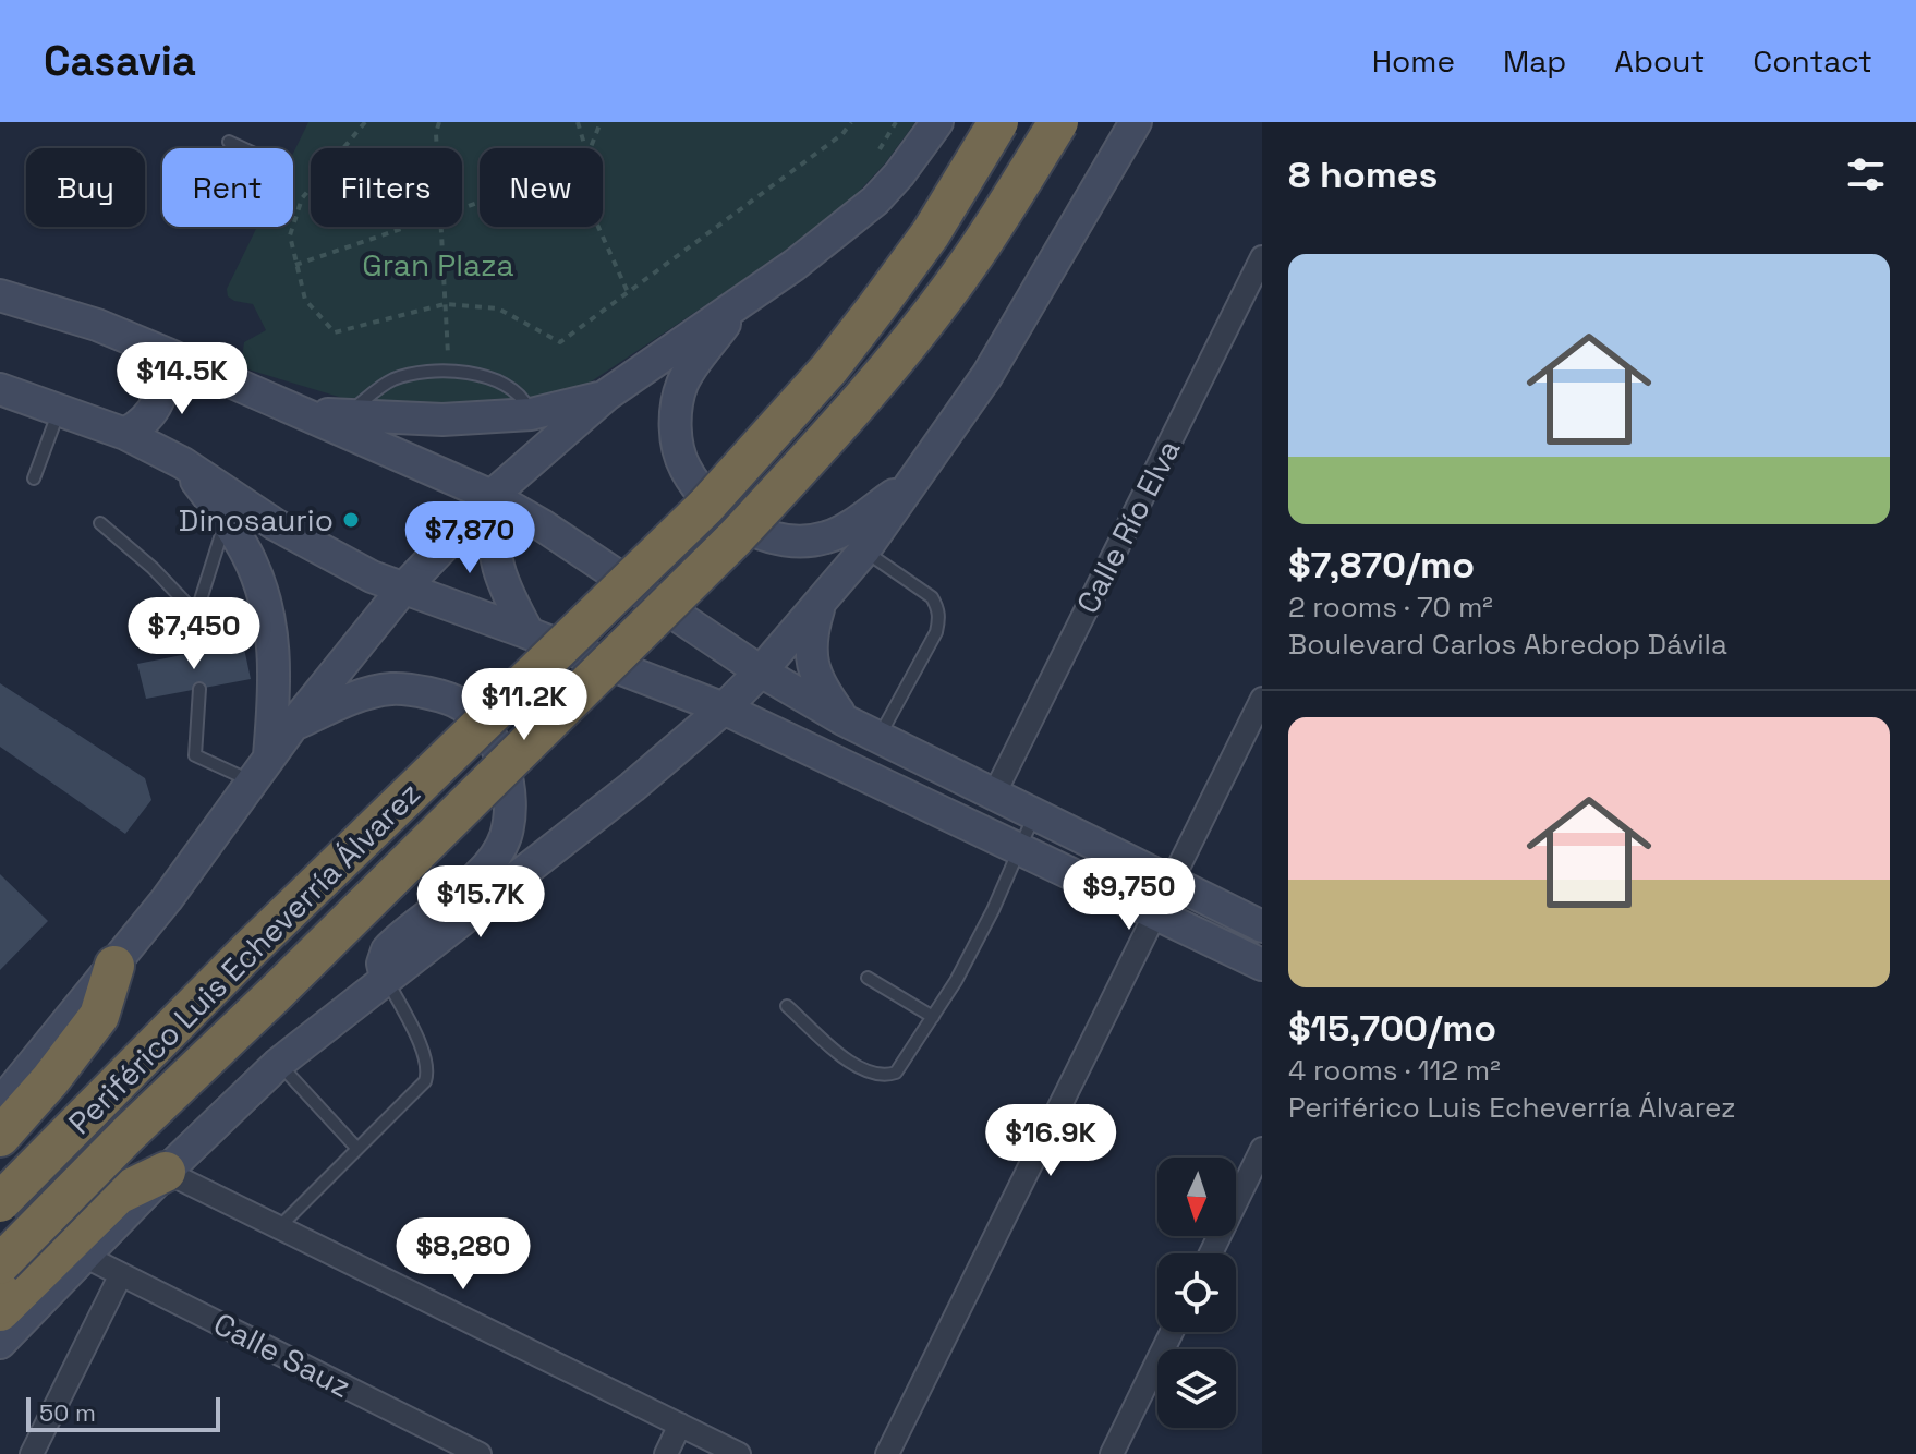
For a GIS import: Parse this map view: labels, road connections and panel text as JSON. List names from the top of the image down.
{
  "streets": {
    "highway": ["Periférico Luis Echeverría Álvarez"],
    "street": ["Calle Río Elva", "Calle Sauz"]
  },
  "parks": ["Gran Plaza"],
  "places": ["Dinosaurio"],
  "scale_bar": "50 m",
  "north": "bottom",
  "page": {
    "header": "Casavia",
    "nav": [
      "Home",
      "Map",
      "About",
      "Contact"
    ],
    "heading": "8 homes",
    "chip": [
      "Buy",
      "Rent",
      "Filters",
      "New"
    ],
    "list": [
      {
        "name": "$7,870/mo",
        "note": "2 rooms · 70 m² · Boulevard Carlos Abredop Dávila"
      },
      {
        "name": "$15,700/mo",
        "note": "4 rooms · 112 m² · Periférico Luis Echeverría Álvarez"
      }
    ],
    "price": [
      "$14.5K",
      "$7,870",
      "$7,450",
      "$11.2K",
      "$9,750",
      "$15.7K",
      "$16.9K",
      "$8,280"
    ],
    "scale": "50 m"
  }
}
